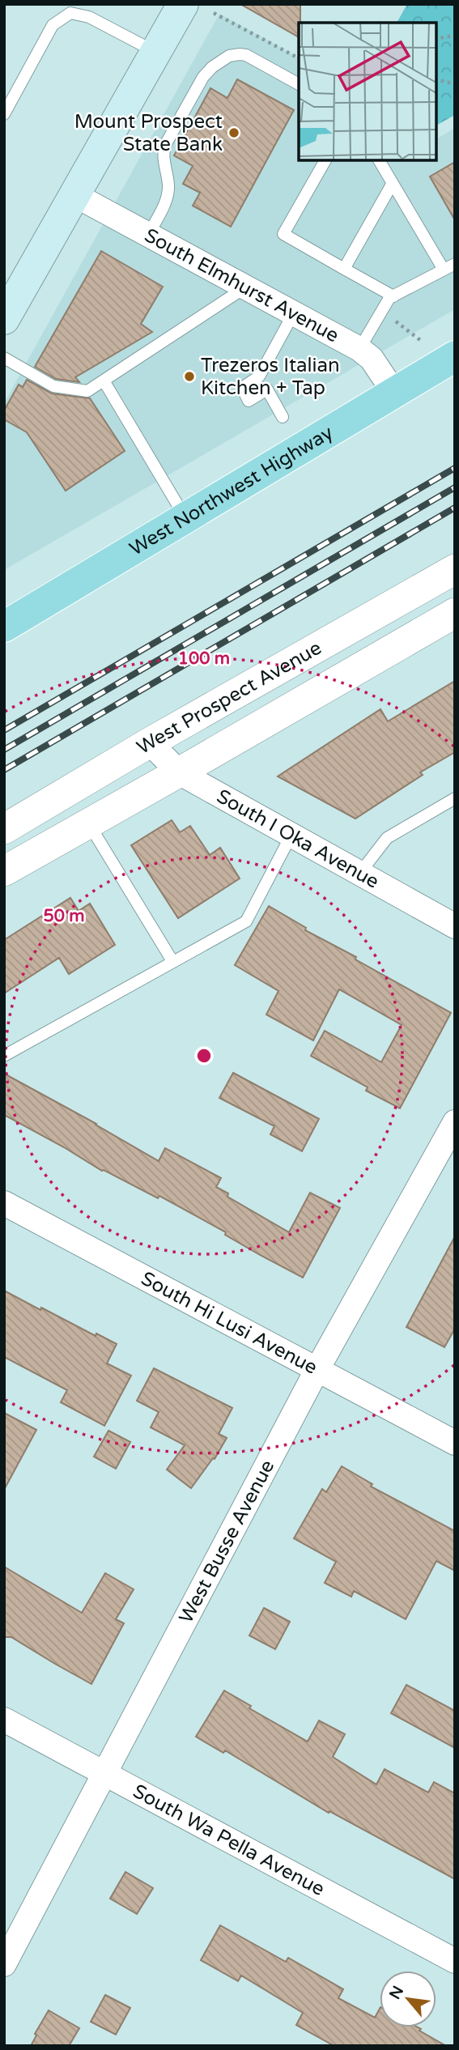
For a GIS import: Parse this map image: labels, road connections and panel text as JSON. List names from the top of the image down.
{
  "streets": {
    "main road": ["West Northwest Highway"],
    "street": [
      "South Elmhurst Avenue",
      "West Prospect Avenue",
      "South I Oka Avenue",
      "South Hi Lusi Avenue",
      "West Busse Avenue",
      "South Wa Pella Avenue"
    ]
  },
  "crossings": [
    ["South Elmhurst Avenue", "West Northwest Highway"],
    ["West Prospect Avenue", "South I Oka Avenue"],
    ["South Hi Lusi Avenue", "West Busse Avenue"],
    ["West Busse Avenue", "South Wa Pella Avenue"]
  ],
  "places": ["Mount Prospect State Bank", "Trezeros Italian Kitchen + Tap"],
  "north": "top left",
  "rings": ["100 m", "50 m"]
}
